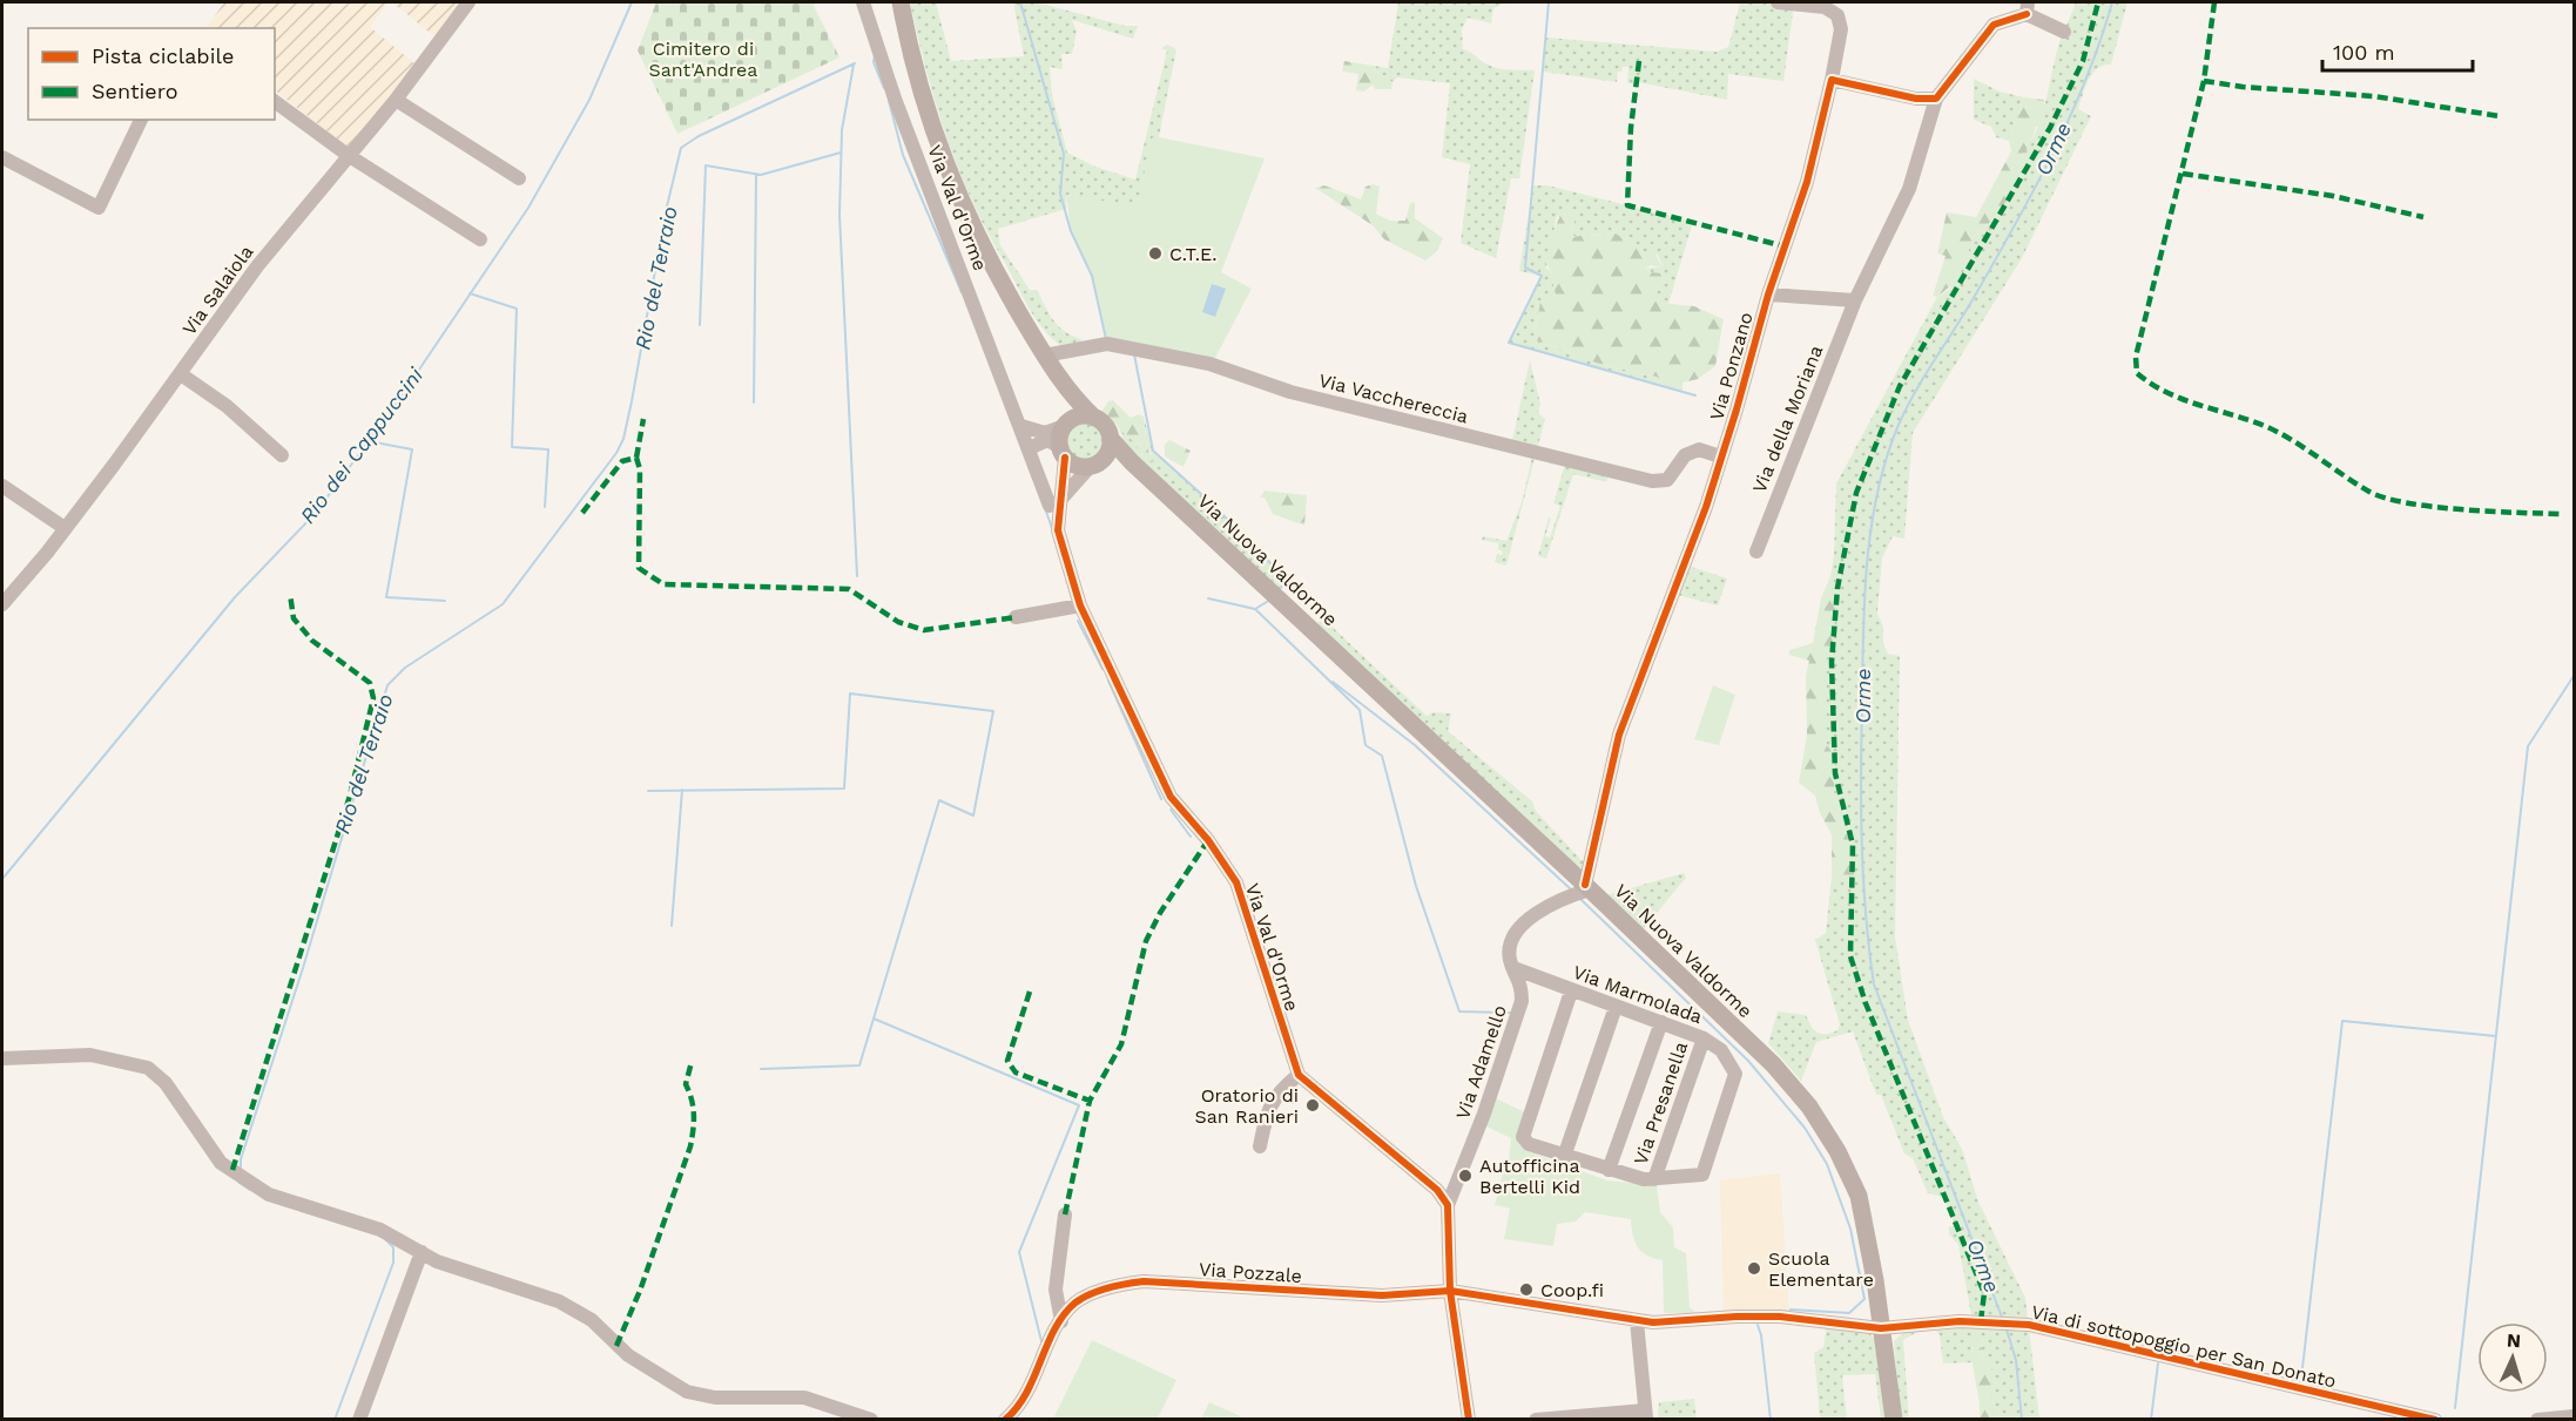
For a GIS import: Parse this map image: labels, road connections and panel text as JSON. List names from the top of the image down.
{
  "streets": {
    "main road": ["Via Nuova Valdorme"],
    "street": [
      "Via Val d'Orme",
      "Via Salaiola",
      "Via Ponzano",
      "Via Vacchereccia",
      "Via della Moriana",
      "Via Marmolada",
      "Via Adamello",
      "Via Presanella",
      "Via Pozzale",
      "Via di sottopoggio per San Donato"
    ]
  },
  "crossings": [
    ["Via Val d'Orme", "Via Nuova Valdorme"],
    ["Via Ponzano", "Via Vacchereccia"],
    ["Via Ponzano", "Via Nuova Valdorme"],
    ["Via Vacchereccia", "Via Nuova Valdorme"],
    ["Via Nuova Valdorme", "Via di sottopoggio per San Donato"],
    ["Via Marmolada", "Via Adamello"],
    ["Via Marmolada", "Via Presanella"]
  ],
  "water": ["Orme", "Rio del Terraio", "Rio dei Cappuccini"],
  "parks": ["Cimitero di Sant'Andrea"],
  "places": [
    "C.T.E.",
    "Oratorio di San Ranieri",
    "Autofficina Bertelli Kid",
    "Scuola Elementare",
    "Coop.fi"
  ],
  "legend": ["Pista ciclabile", "Sentiero"],
  "scale_bar": "100 m",
  "north": "top"
}
